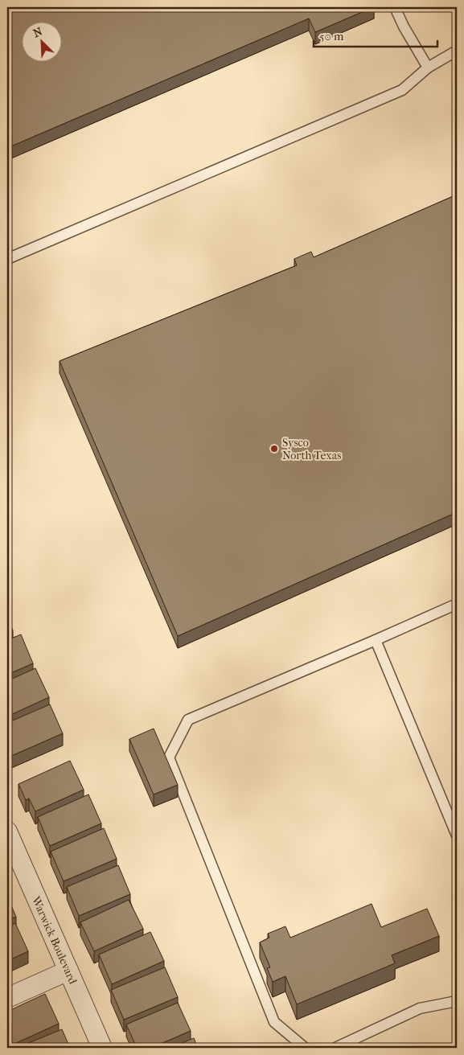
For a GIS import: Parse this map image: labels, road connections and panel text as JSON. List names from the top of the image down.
{
  "streets": {
    "street": ["Warwick Boulevard"]
  },
  "places": ["Sysco North Texas"],
  "scale_bar": "50 m",
  "north": "top left"
}
